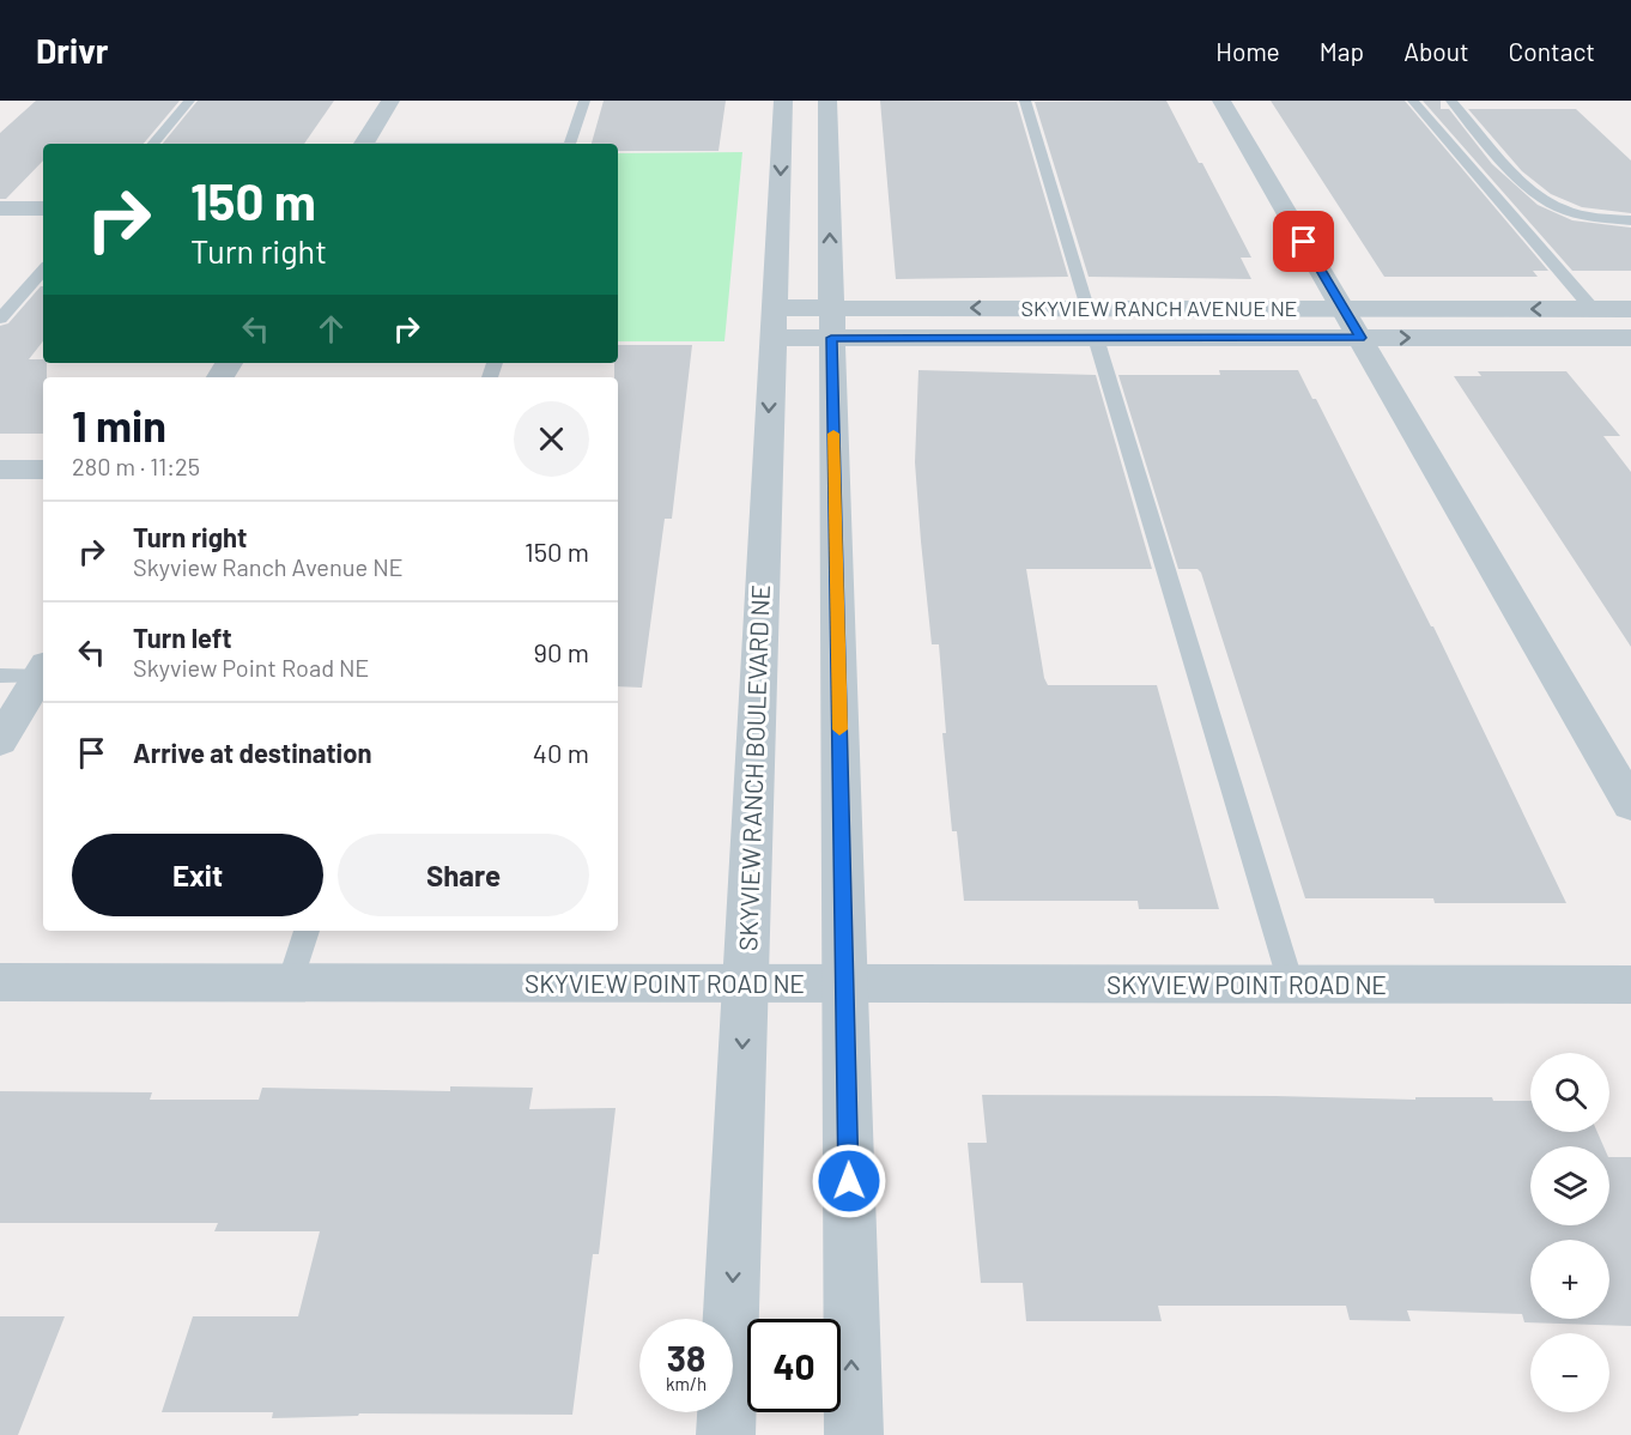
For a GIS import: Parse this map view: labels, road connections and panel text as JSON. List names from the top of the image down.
{
  "streets": {
    "street": ["SKYVIEW RANCH AVENUE NE", "SKYVIEW RANCH BOULEVARD NE", "SKYVIEW POINT ROAD NE"]
  },
  "crossings": [
    ["SKYVIEW RANCH AVENUE NE", "SKYVIEW RANCH BOULEVARD NE"],
    ["SKYVIEW RANCH BOULEVARD NE", "SKYVIEW POINT ROAD NE"]
  ],
  "page": {
    "header": "Drivr",
    "nav": [
      "Home",
      "Map",
      "About",
      "Contact"
    ],
    "turn": ["150 m", "Turn right"],
    "heading": ["1 min", "280 m · 11:25"],
    "list": [
      {
        "name": "Turn right",
        "note": "Skyview Ranch Avenue NE",
        "value": "150 m"
      },
      {
        "name": "Turn left",
        "note": "Skyview Point Road NE",
        "value": "90 m"
      },
      {
        "name": "Arrive at destination",
        "value": "40 m"
      }
    ],
    "buttons": ["Exit", "Share"],
    "map_buttons": ["+", "−"],
    "speed": "38 km/h",
    "limit": "40"
  }
}
